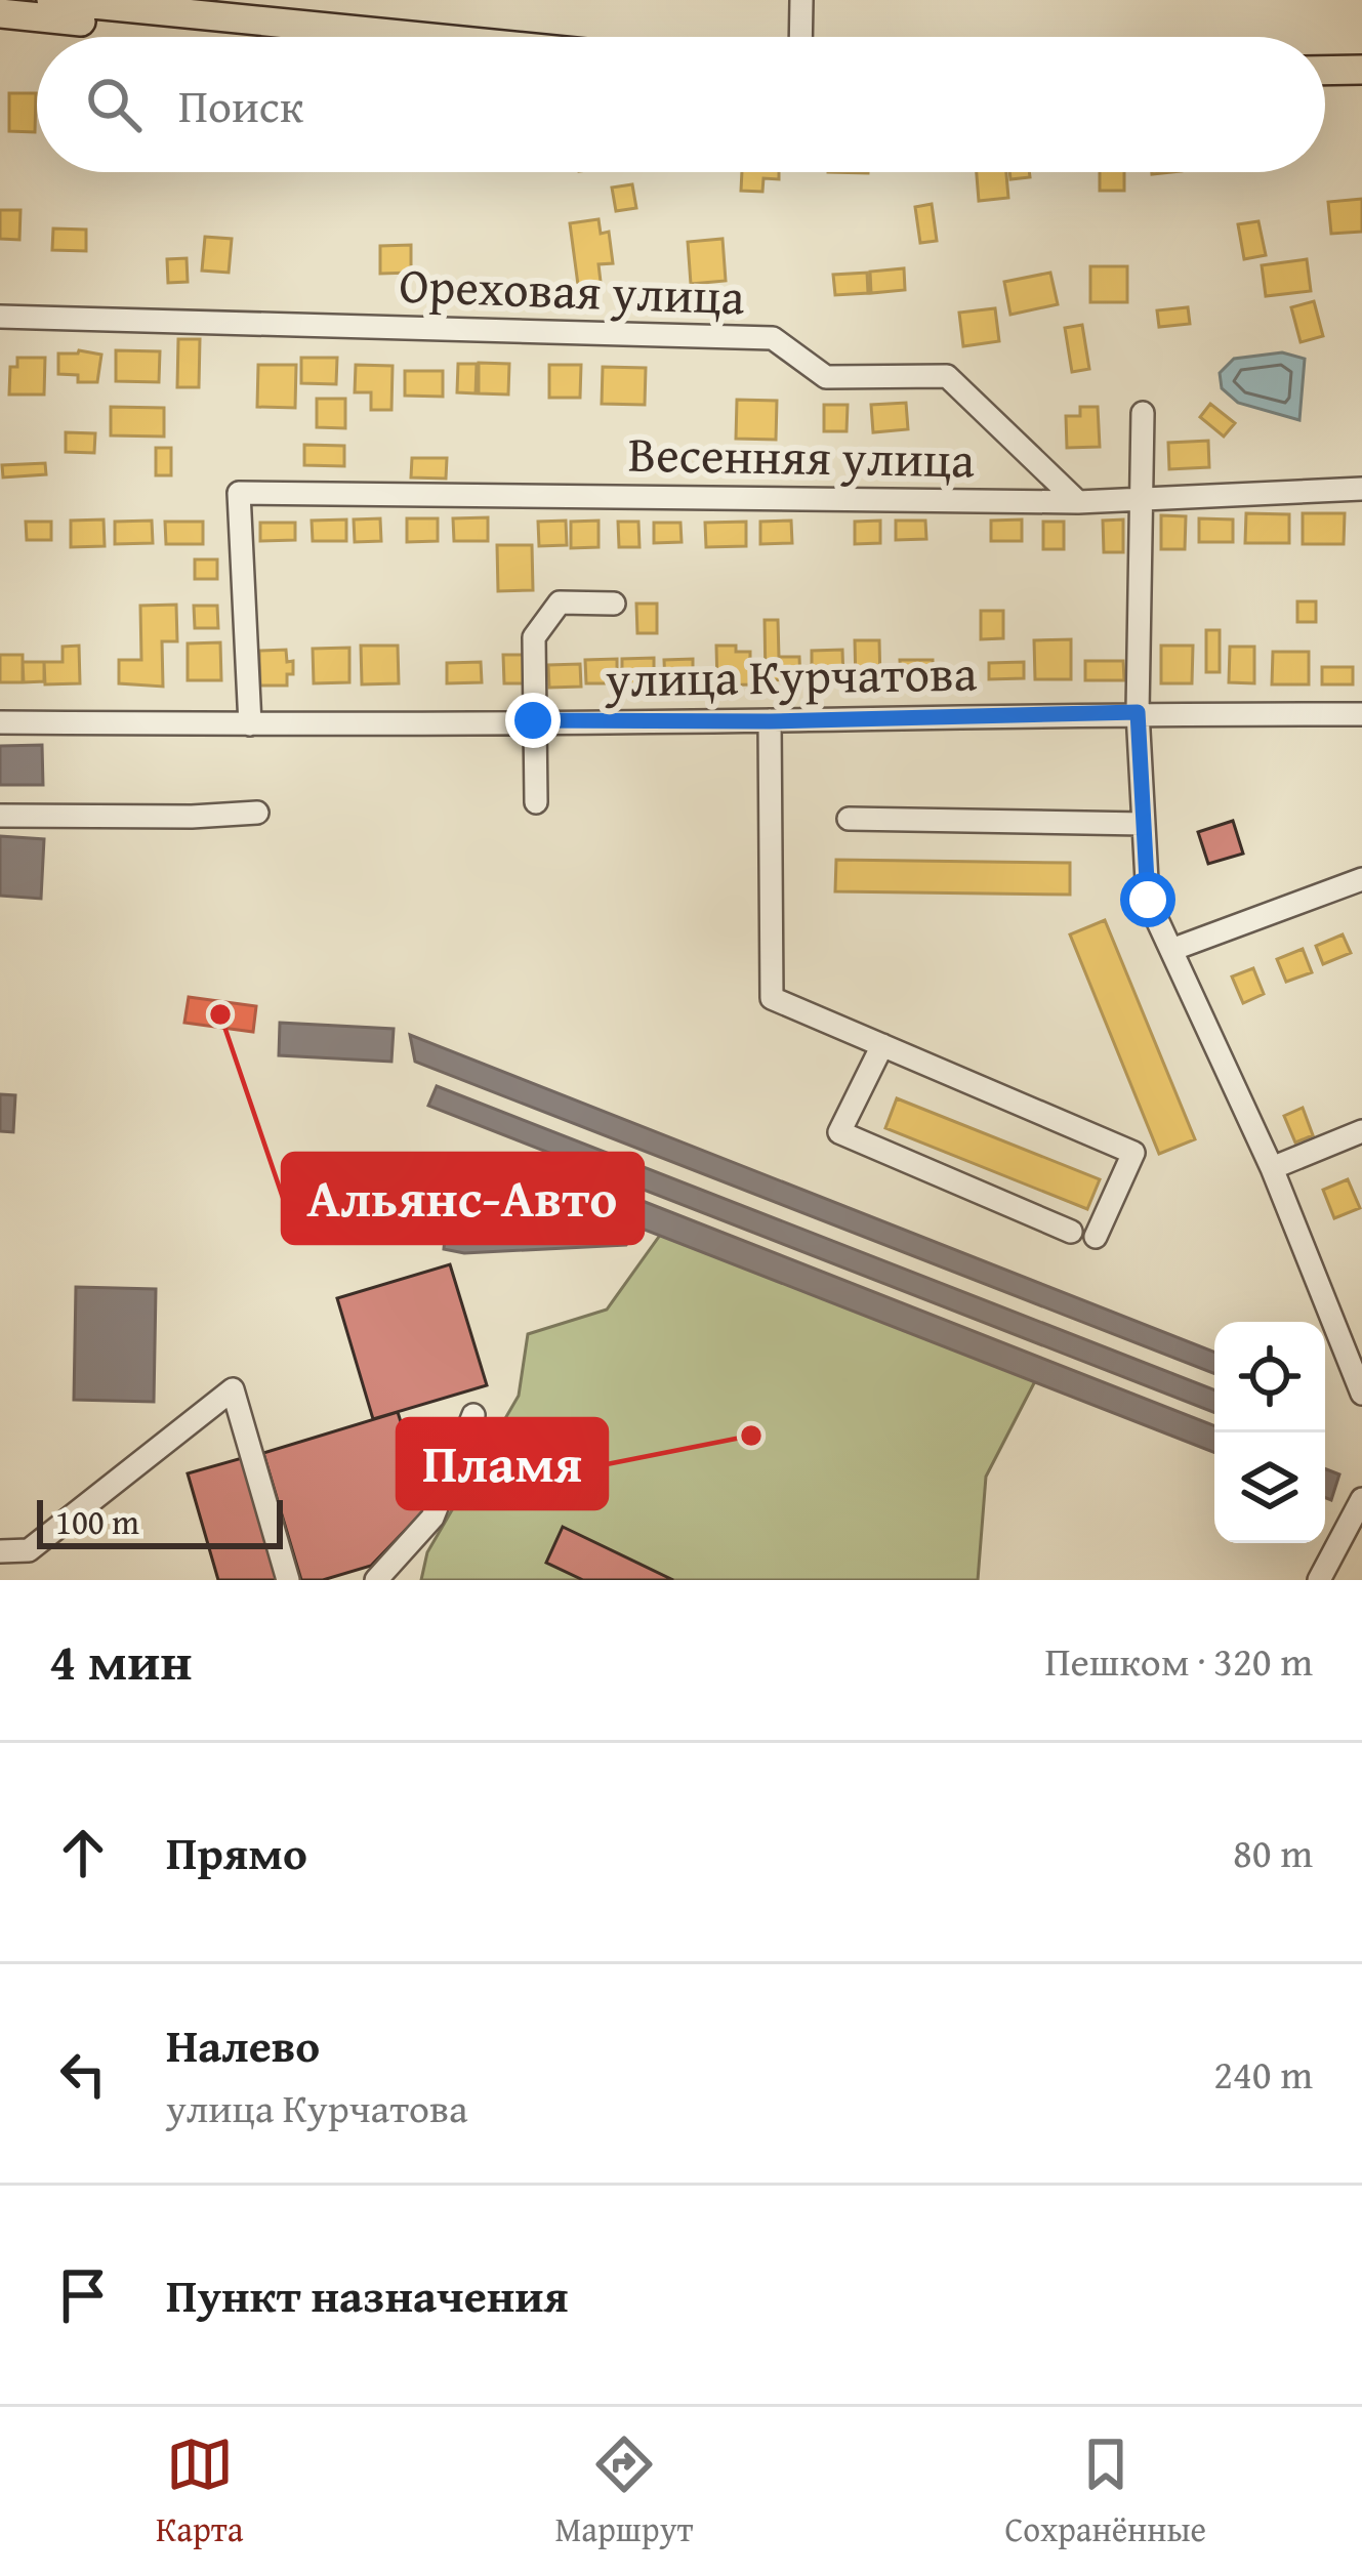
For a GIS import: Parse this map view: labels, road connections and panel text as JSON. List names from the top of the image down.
{
  "streets": {
    "street": ["Ореховая улица", "Весенняя улица", "улица Курчатова"]
  },
  "crossings": [
    ["Ореховая улица", "Весенняя улица"],
    ["Весенняя улица", "улица Курчатова"]
  ],
  "places": ["Альянс-Авто", "Пламя"],
  "scale_bar": "100 m",
  "page": {
    "search": "Поиск",
    "scale": "100 m",
    "heading": ["4 мин", "Пешком · 320 m"],
    "list": [
      ["Прямо", "80 m"],
      ["Налево", "улица Курчатова", "240 m"],
      "Пункт назначения"
    ],
    "nav": ["Карта", "Маршрут", "Сохранённые"]
  }
}
